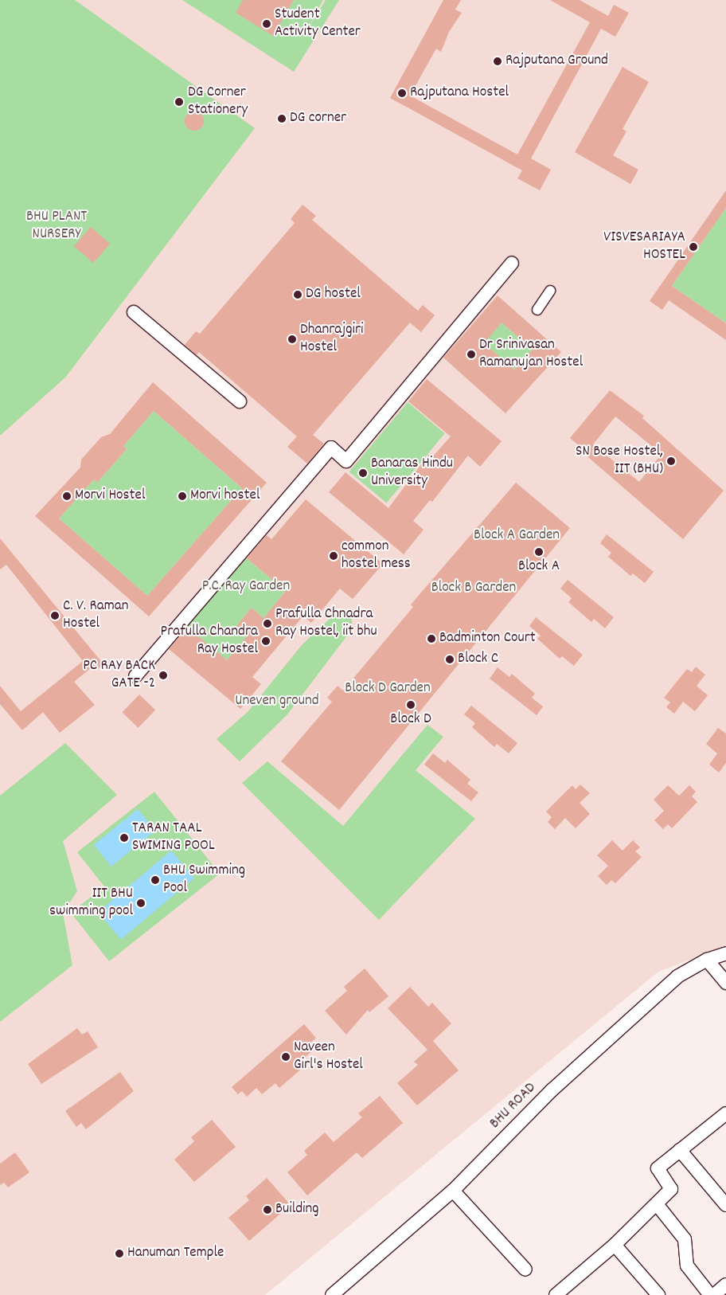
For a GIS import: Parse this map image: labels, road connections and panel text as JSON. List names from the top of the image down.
{
  "streets": {
    "street": ["BHU ROAD"]
  },
  "parks": [
    "BHU PLANT NURSERY",
    "Block A Garden",
    "P.C. Ray Garden",
    "Block B Garden",
    "Block D Garden",
    "Uneven ground"
  ],
  "places": [
    "Student Activity Center",
    "Rajputana Ground",
    "Rajputana Hostel",
    "DG Corner Stationery",
    "DG corner",
    "VISVESARIAYA HOSTEL",
    "DG hostel",
    "Dhanrajgiri Hostel",
    "Dr Srinivasan Ramanujan Hostel",
    "SN Bose Hostel, IIT (BHU)",
    "Banaras Hindu University",
    "Morvi Hostel",
    "Morvi hostel",
    "Block A",
    "common hostel mess",
    "C. V. Raman Hostel",
    "Prafulla Chnadra Ray Hostel, iit bhu",
    "Badminton Court",
    "Prafulla Chandra Ray Hostel",
    "Block C",
    "PC RAY BACK GATE -2",
    "Block D",
    "TARAN TAAL SWIMING POOL",
    "BHU Swimming Pool",
    "IIT BHU swimming pool",
    "Naveen Girl's Hostel",
    "Building",
    "Hanuman Temple"
  ]
}
